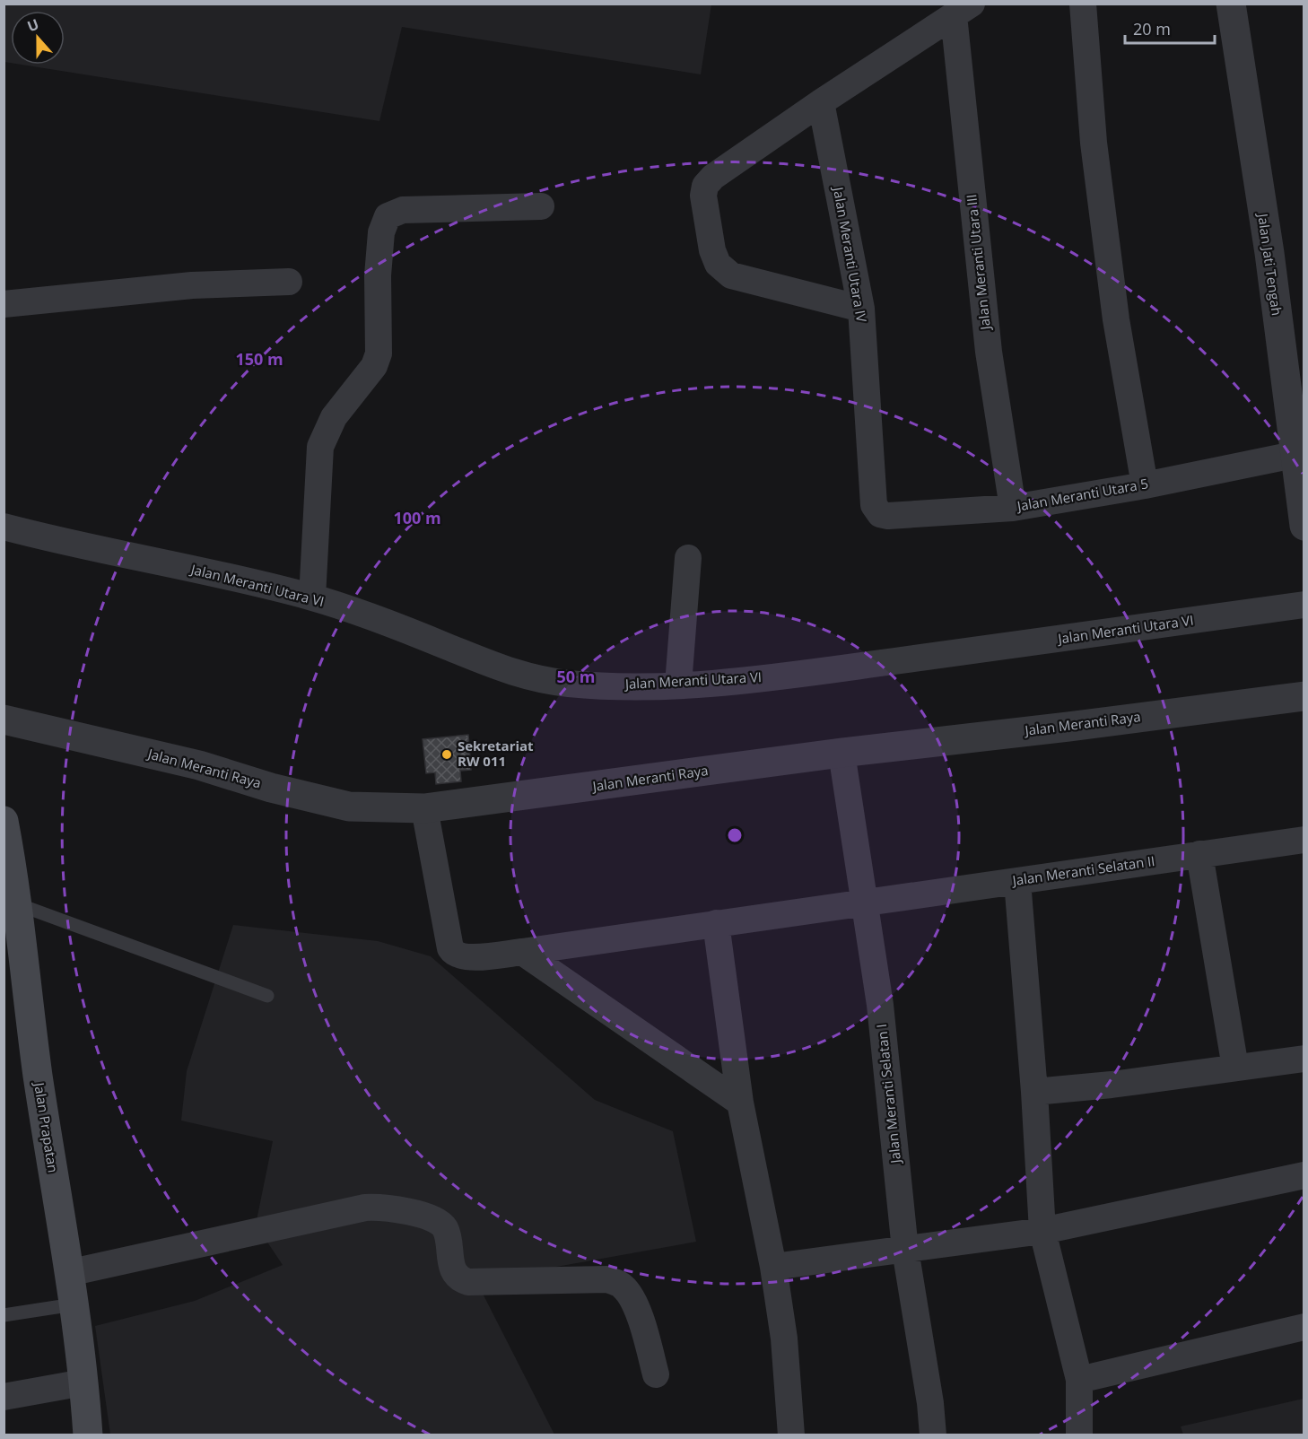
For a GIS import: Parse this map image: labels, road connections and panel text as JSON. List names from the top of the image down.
{
  "streets": {
    "main road": ["Jalan Prapatan"],
    "street": [
      "Jalan Meranti Utara IV",
      "Jalan Meranti Utara III",
      "Jalan Jati Tengah",
      "Jalan Meranti Utara 5",
      "Jalan Meranti Utara VI",
      "Jalan Meranti Raya",
      "Jalan Meranti Selatan II",
      "Jalan Meranti Selatan I"
    ]
  },
  "crossings": [
    ["Jalan Meranti Utara IV", "Jalan Meranti Utara 5"],
    ["Jalan Meranti Utara III", "Jalan Meranti Utara 5"],
    ["Jalan Jati Tengah", "Jalan Meranti Utara 5"],
    ["Jalan Meranti Raya", "Jalan Meranti Selatan II"],
    ["Jalan Meranti Raya", "Jalan Meranti Selatan I"],
    ["Jalan Meranti Selatan II", "Jalan Meranti Selatan I"]
  ],
  "places": ["Sekretariat RW 011"],
  "scale_bar": "20 m",
  "north": "top",
  "rings": ["150 m", "100 m", "50 m"]
}
